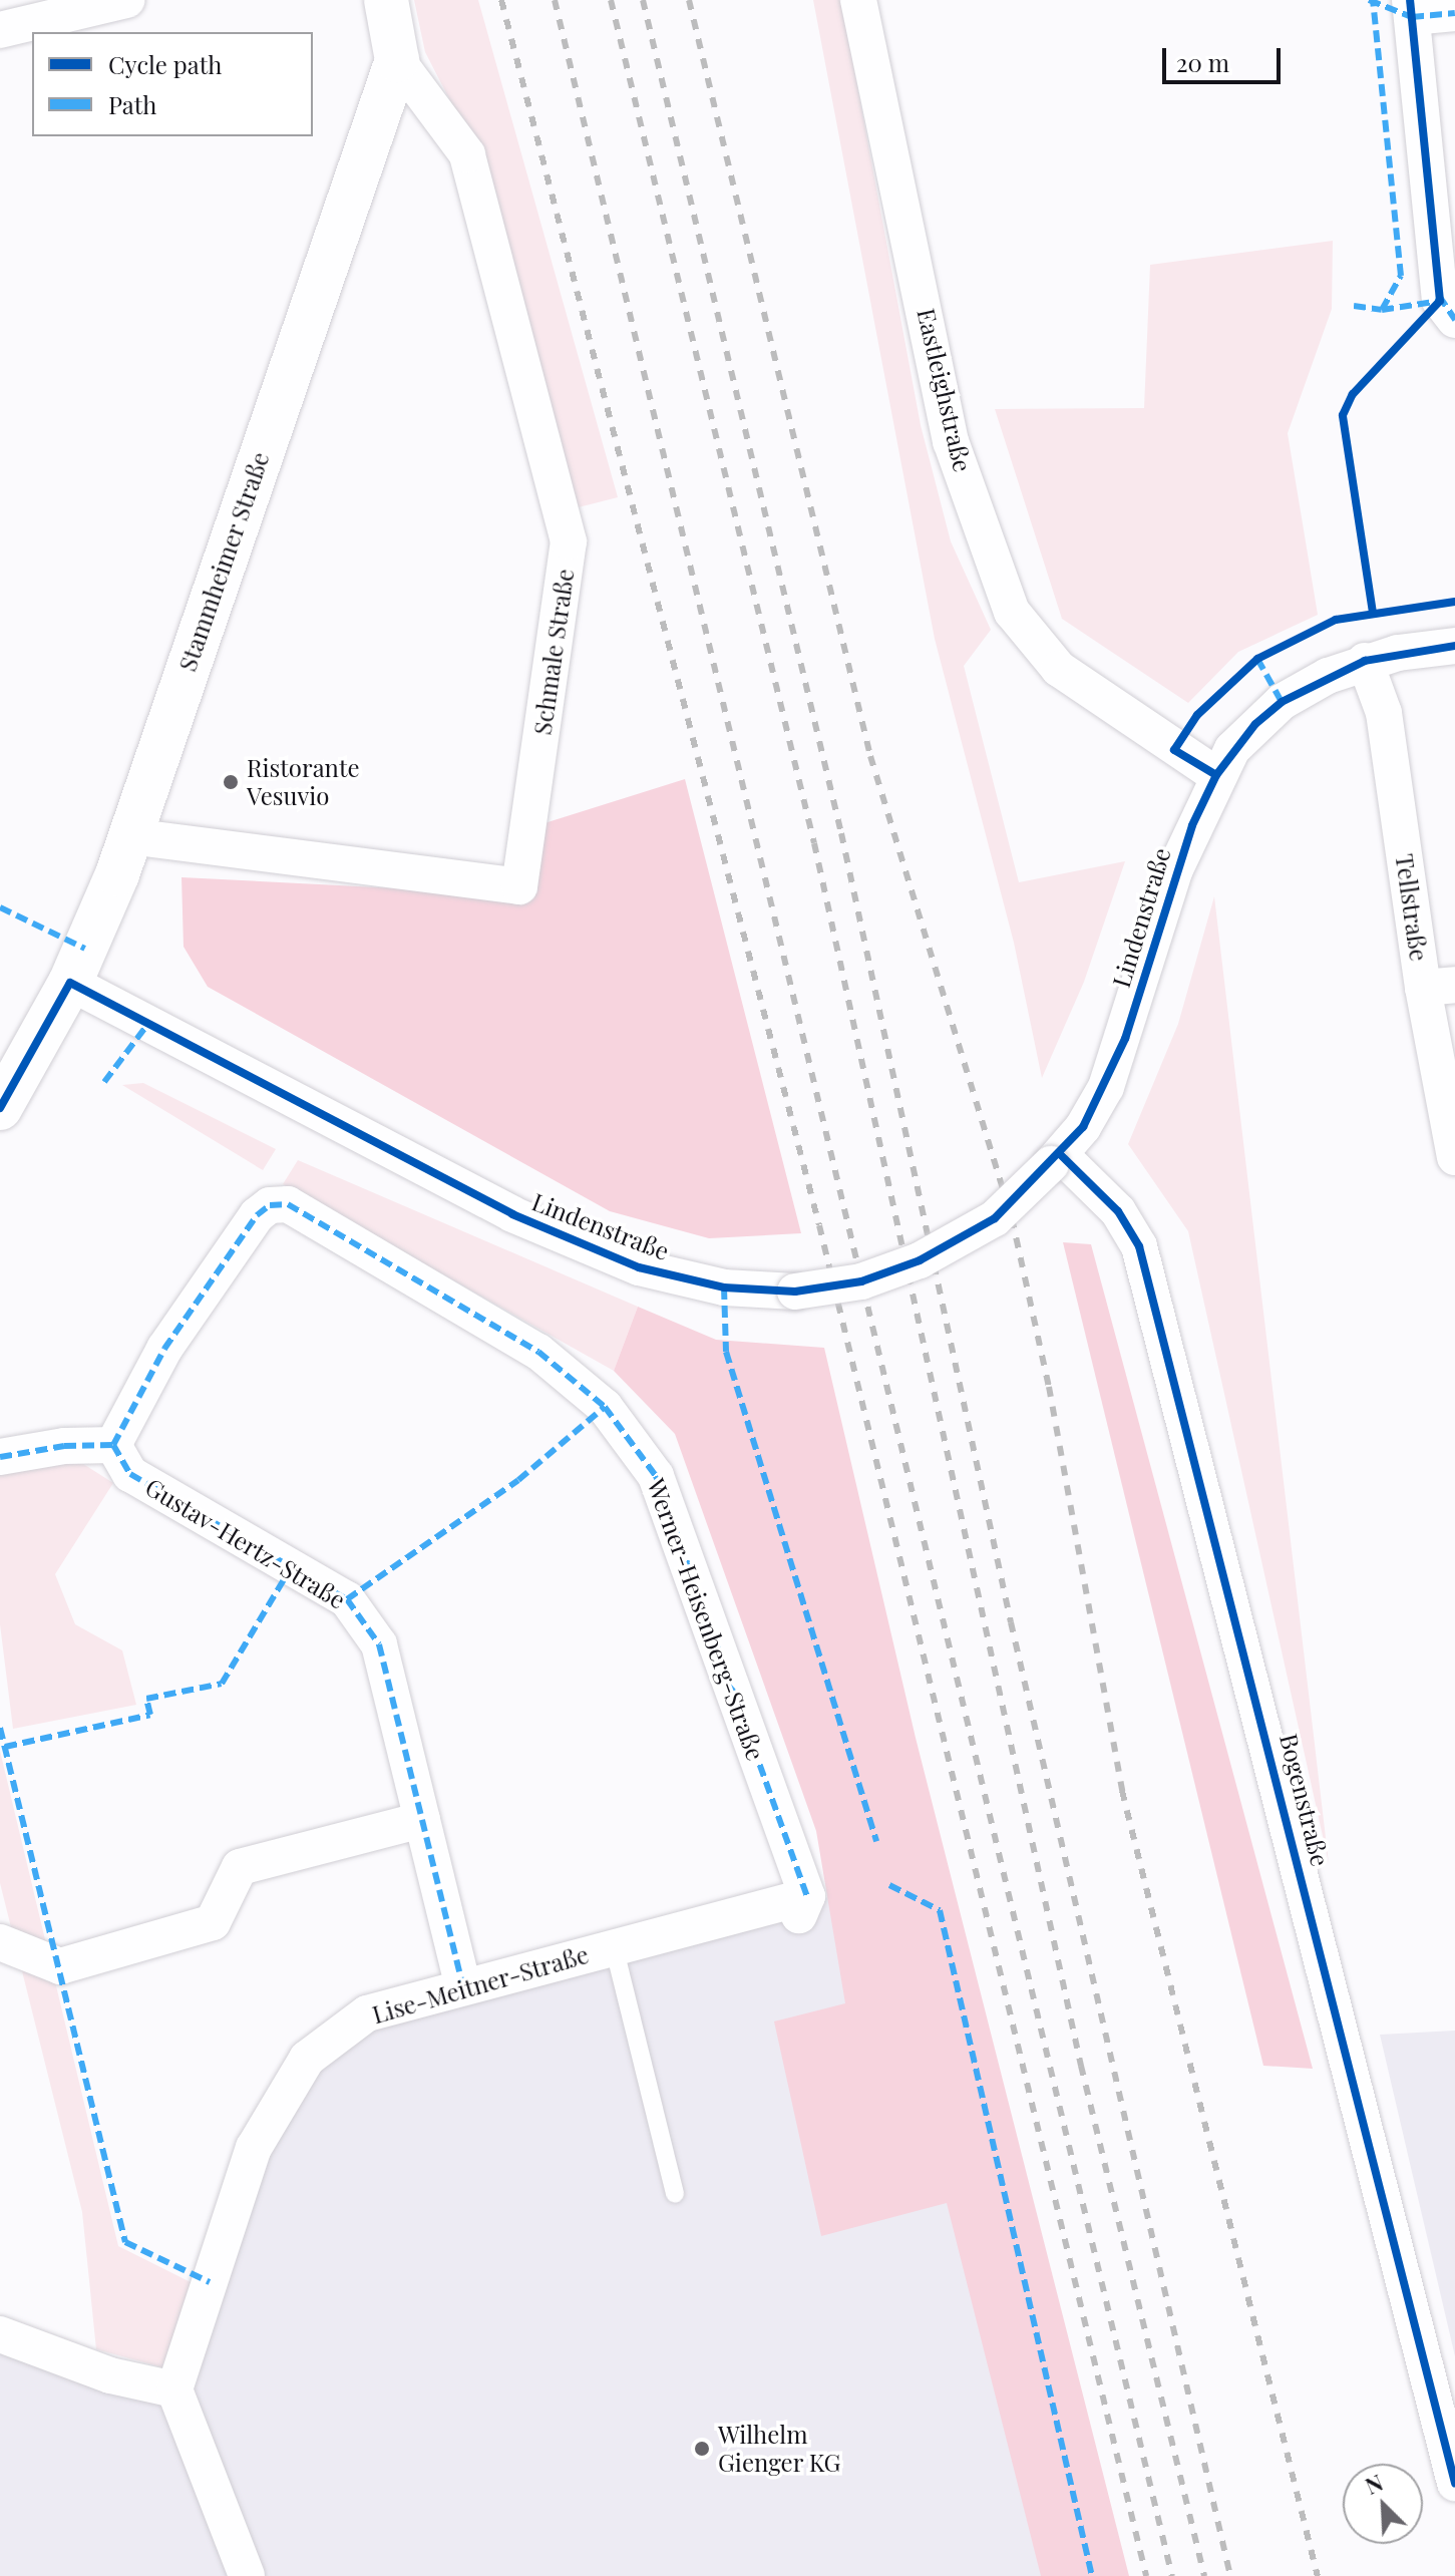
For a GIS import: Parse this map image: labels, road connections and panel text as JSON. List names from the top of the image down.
{
  "streets": {
    "main road": ["Stammheimer Straße"],
    "street": [
      "Eastleighstraße",
      "Schmale Straße",
      "Tellstraße",
      "Lindenstraße",
      "Gustav-Hertz-Straße",
      "Werner-Heisenberg-Straße",
      "Bogenstraße",
      "Lise-Meitner-Straße"
    ]
  },
  "crossings": [
    ["Eastleighstraße", "Lindenstraße"],
    ["Stammheimer Straße", "Schmale Straße"],
    ["Stammheimer Straße", "Lindenstraße"],
    ["Tellstraße", "Lindenstraße"],
    ["Lindenstraße", "Bogenstraße"],
    ["Gustav-Hertz-Straße", "Werner-Heisenberg-Straße"],
    ["Gustav-Hertz-Straße", "Lise-Meitner-Straße"],
    ["Werner-Heisenberg-Straße", "Lise-Meitner-Straße"]
  ],
  "places": ["Ristorante Vesuvio", "Wilhelm Gienger KG"],
  "legend": ["Cycle path", "Path"],
  "scale_bar": "20 m",
  "north": "top left"
}
